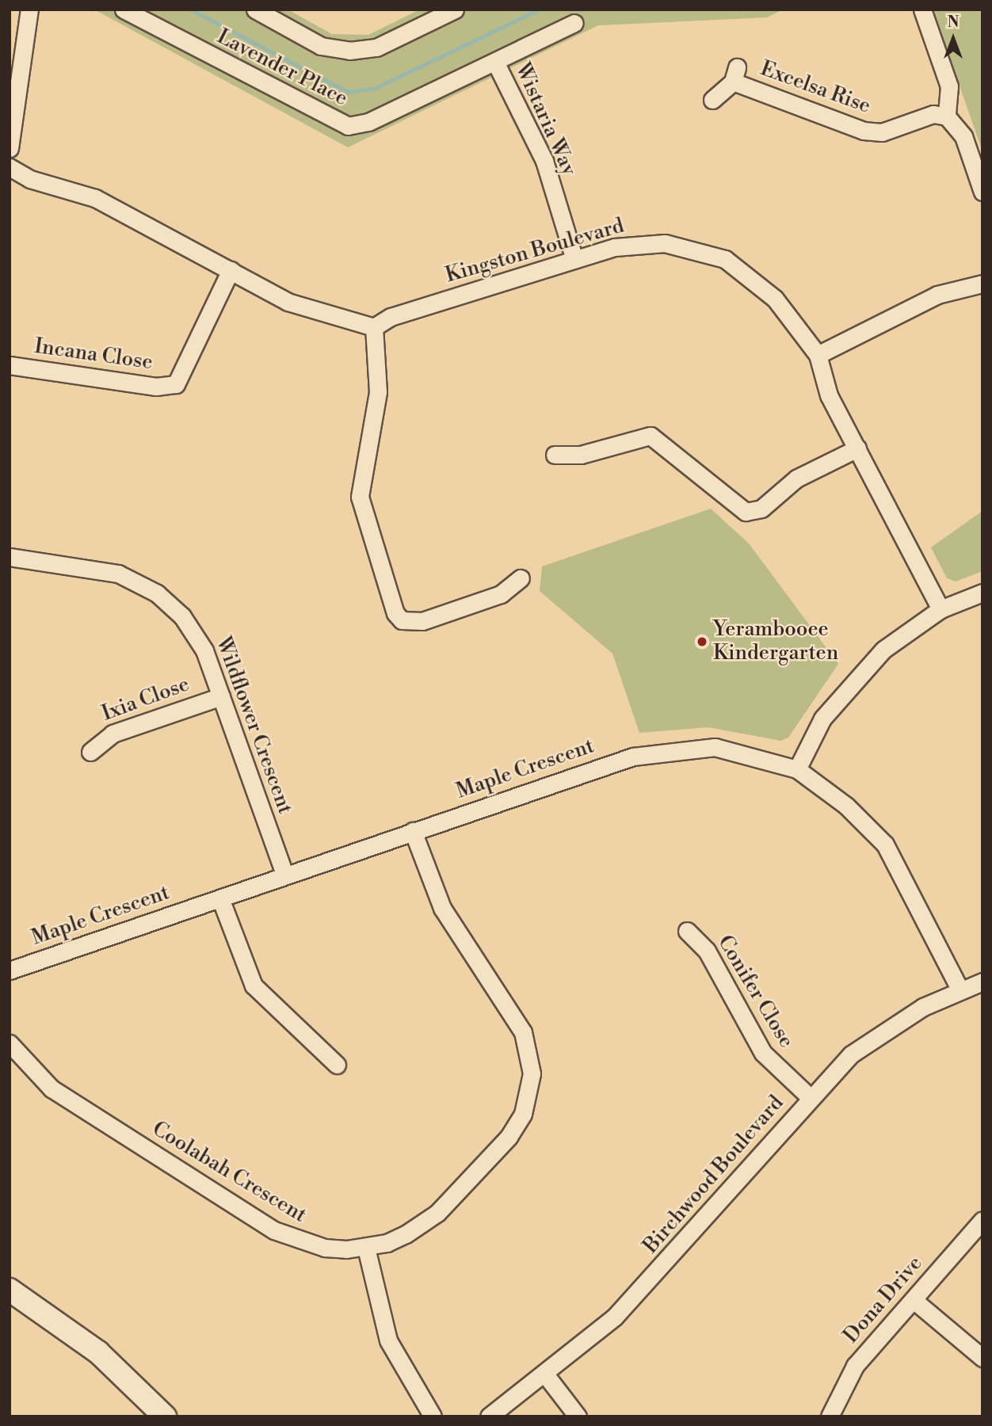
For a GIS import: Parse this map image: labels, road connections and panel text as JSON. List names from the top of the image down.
{
  "streets": {
    "street": [
      "Lavender Place",
      "Excelsa Rise",
      "Wistaria Way",
      "Kingston Boulevard",
      "Incana Close",
      "Ixia Close",
      "Wildflower Crescent",
      "Maple Crescent",
      "Conifer Close",
      "Coolabah Crescent",
      "Birchwood Boulevard",
      "Dona Drive"
    ]
  },
  "crossings": [
    ["Lavender Place", "Wistaria Way"],
    ["Wistaria Way", "Kingston Boulevard"],
    ["Ixia Close", "Wildflower Crescent"],
    ["Wildflower Crescent", "Maple Crescent"],
    ["Maple Crescent", "Coolabah Crescent"],
    ["Maple Crescent", "Birchwood Boulevard"],
    ["Conifer Close", "Birchwood Boulevard"]
  ],
  "places": ["Yerambooee Kindergarten"],
  "north": "top"
}
